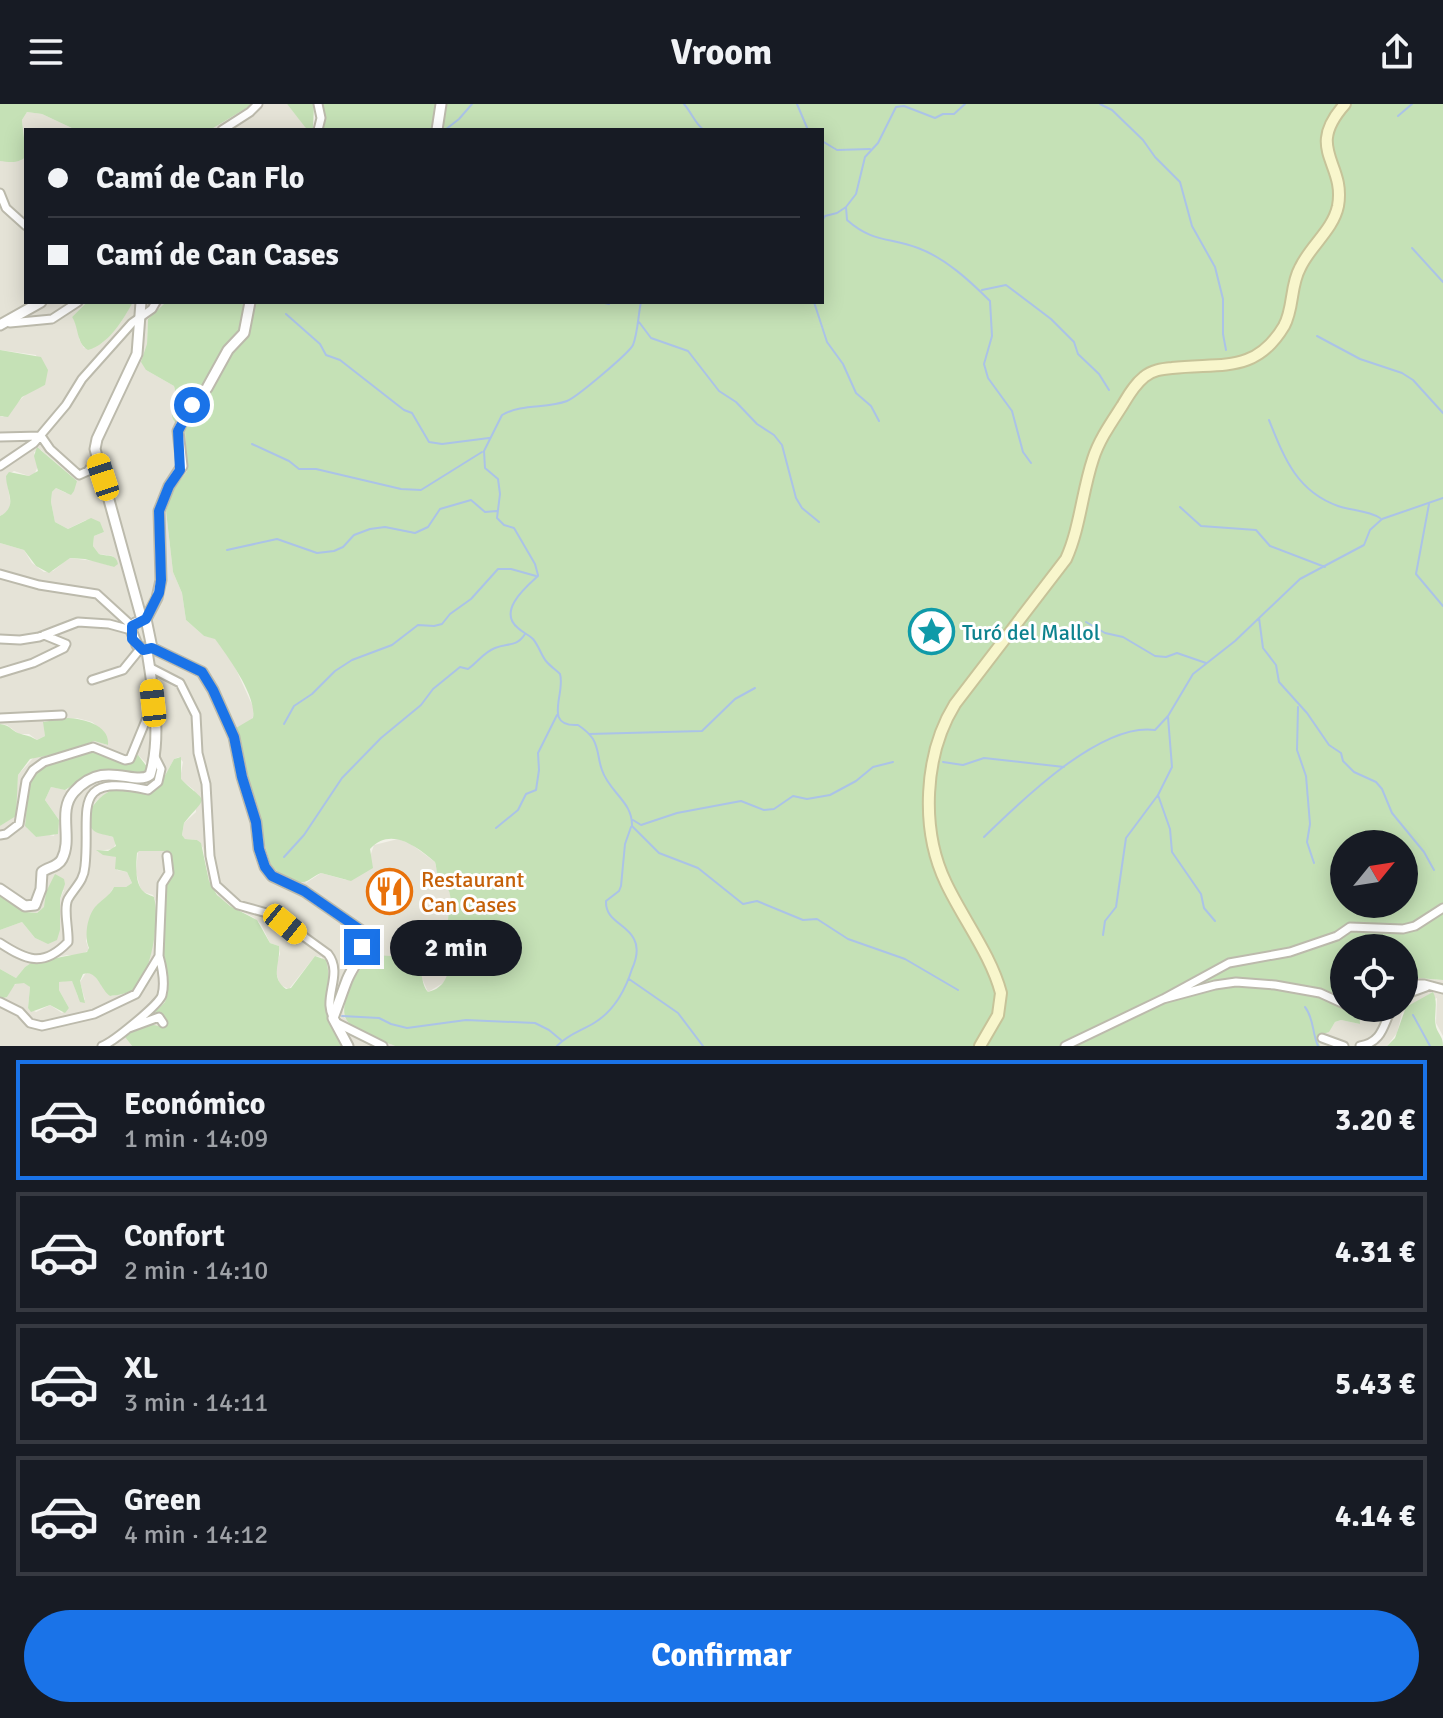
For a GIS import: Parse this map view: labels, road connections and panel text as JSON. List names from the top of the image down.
{
  "places": {
    "place": ["Turó del Mallol"],
    "restaurant": ["Restaurant Can Cases"]
  },
  "north": "top right",
  "page": {
    "header": "Vroom",
    "banner": ["Camí de Can Flo", "Camí de Can Cases"],
    "bubble": "2 min",
    "list": [
      {
        "name": "Económico",
        "note": "1 min · 14:09",
        "value": "3.20 €"
      },
      {
        "name": "Confort",
        "note": "2 min · 14:10",
        "value": "4.31 €"
      },
      {
        "name": "XL",
        "note": "3 min · 14:11",
        "value": "5.43 €"
      },
      {
        "name": "Green",
        "note": "4 min · 14:12",
        "value": "4.14 €"
      }
    ],
    "buttons": "Confirmar"
  }
}
